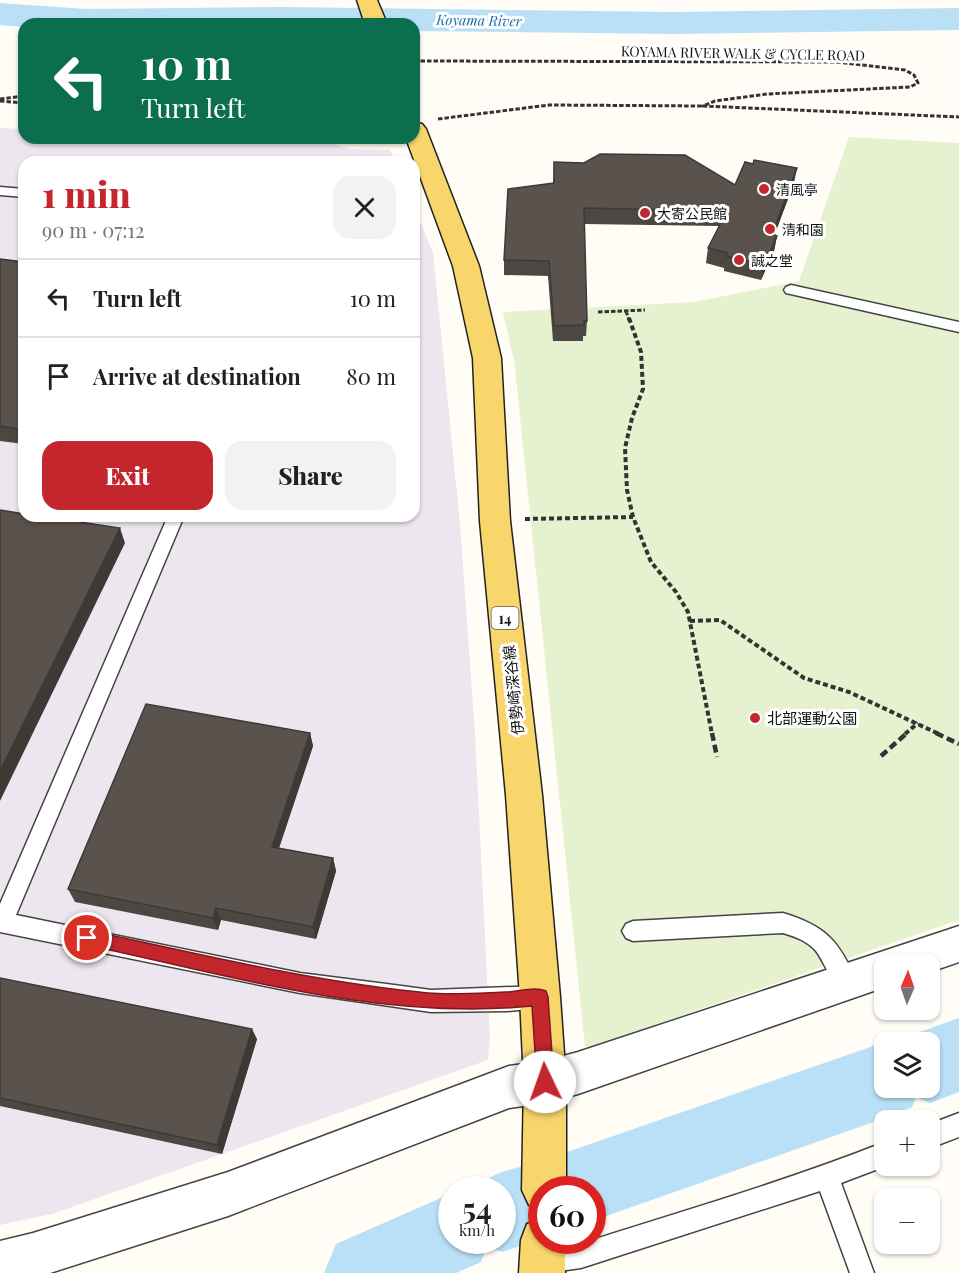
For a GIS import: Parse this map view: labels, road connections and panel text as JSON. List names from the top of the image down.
{
  "streets": {
    "main road": ["14", "伊勢崎深谷線"],
    "path": ["KOYAMA RIVER WALK & CYCLE ROAD"]
  },
  "crossings": [
    ["KOYAMA RIVER WALK & CYCLE ROAD", "伊勢崎深谷線"]
  ],
  "water": ["Koyama River"],
  "places": [
    "清風亭",
    "大寄公民館",
    "清和園",
    "誠之堂",
    "北部運動公園"
  ],
  "north": "top",
  "page": {
    "turn": ["10 m", "Turn left"],
    "heading": ["1 min", "90 m · 07:12"],
    "list": [
      {
        "name": "Turn left",
        "value": "10 m"
      },
      {
        "name": "Arrive at destination",
        "value": "80 m"
      }
    ],
    "buttons": ["Exit", "Share"],
    "map_buttons": ["+", "−"],
    "speed": "54 km/h",
    "limit": "60"
  }
}
